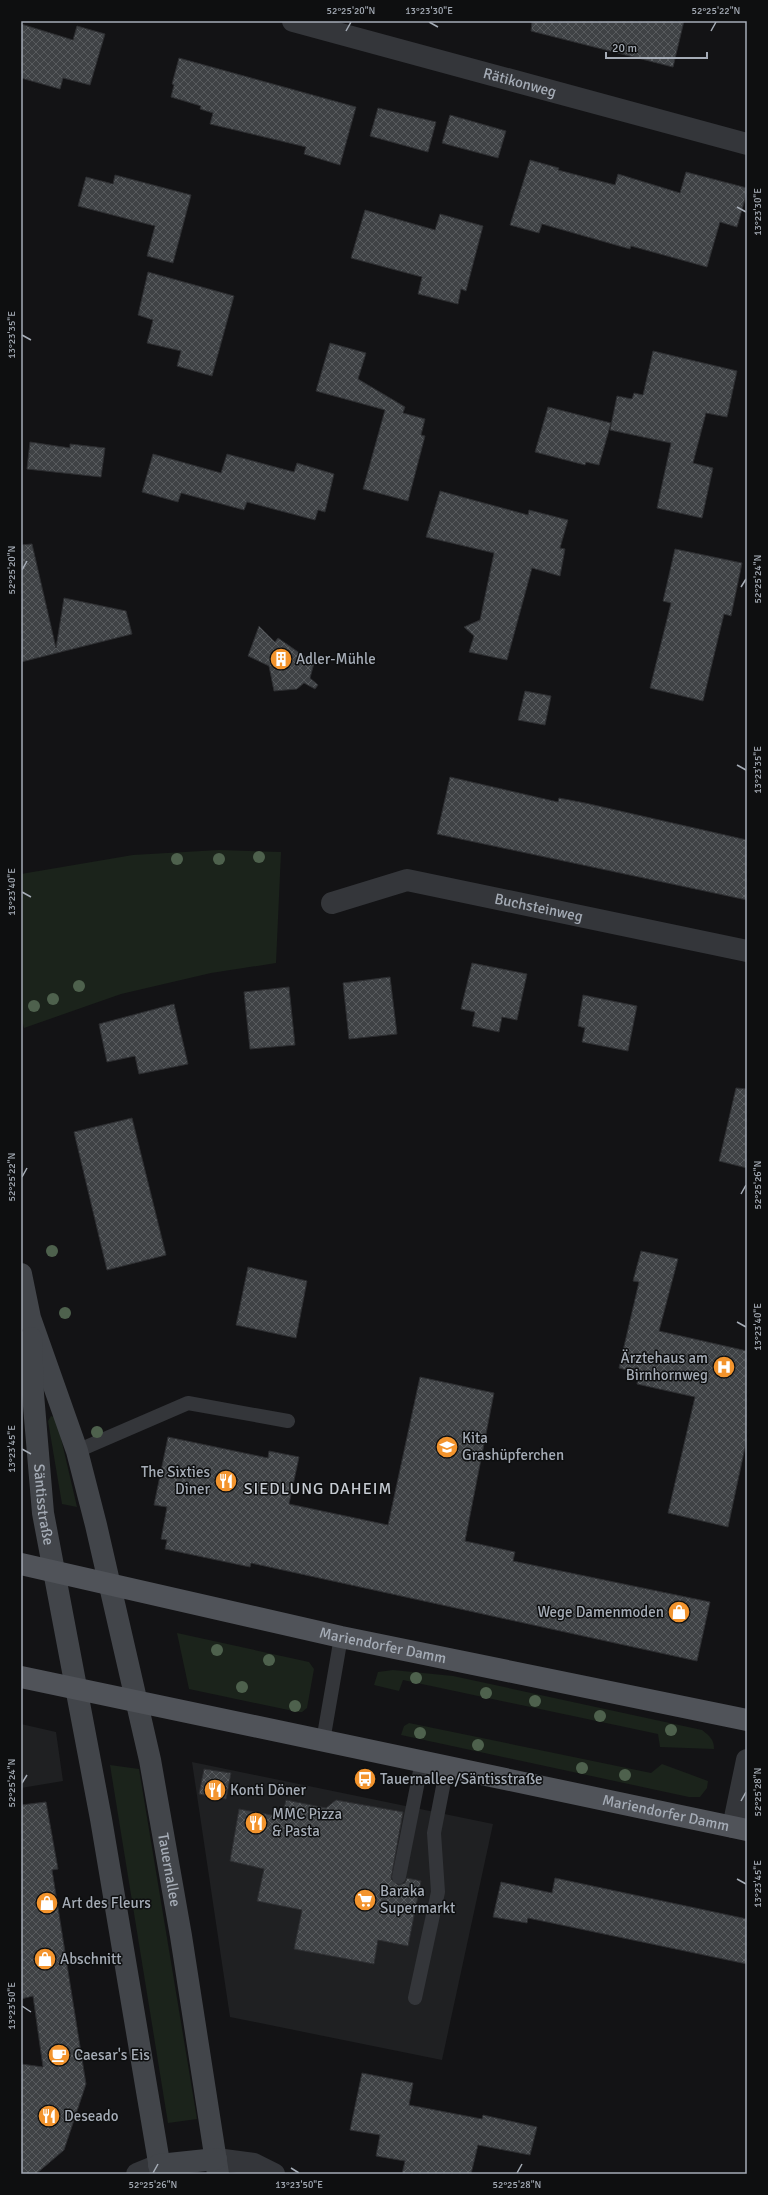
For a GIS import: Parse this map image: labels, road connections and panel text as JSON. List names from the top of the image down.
{
  "streets": {
    "main road": ["Mariendorfer Damm"],
    "street": [
      "Rätikonweg",
      "Buchsteinweg",
      "Säntisstraße",
      "Tauernallee"
    ]
  },
  "crossings": [
    ["Säntisstraße", "Mariendorfer Damm"],
    ["Säntisstraße", "Tauernallee"],
    ["Mariendorfer Damm", "Tauernallee"]
  ],
  "districts": ["SIEDLUNG DAHEIM"],
  "places": {
    "building": ["Adler-Mühle"],
    "hospital": ["Ärztehaus am Birnhornweg"],
    "school or university": ["Kita Grashüpferchen"],
    "restaurant": [
      "The Sixties Diner",
      "Konti Döner",
      "MMC Pizza & Pasta",
      "Deseado"
    ],
    "shop": ["Wege Damenmoden", "Art des Fleurs", "Abschnitt"],
    "bus stop": ["Tauernallee/Säntisstraße"],
    "supermarket": ["Baraka Supermarkt"],
    "cafe": ["Caesar's Eis"]
  },
  "scale_bar": "20 m",
  "coordinates": [
    "52°25'20\"N",
    "13°23'30\"E",
    "52°25'22\"N",
    "13°23'35\"E",
    "52°25'24\"N",
    "13°23'40\"E",
    "52°25'26\"N",
    "13°23'45\"E",
    "52°25'28\"N",
    "13°23'50\"E"
  ]
}
